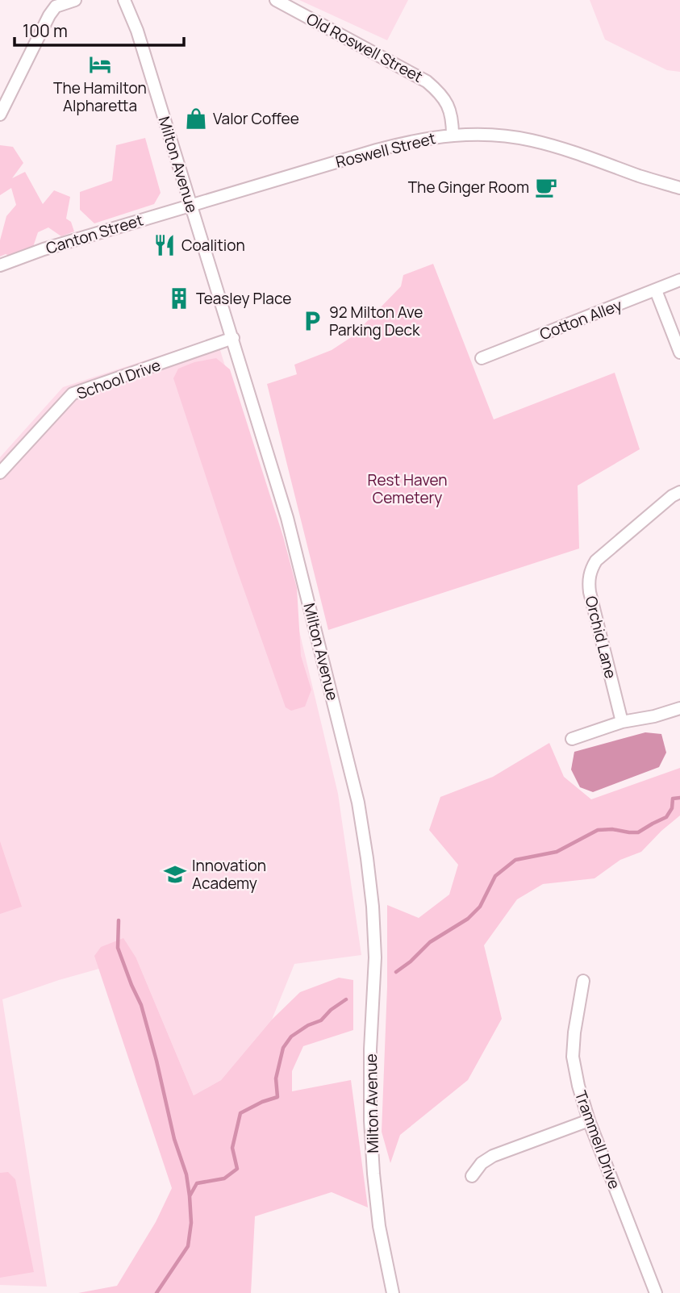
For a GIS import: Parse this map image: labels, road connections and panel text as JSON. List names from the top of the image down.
{
  "streets": {
    "street": [
      "Old Roswell Street",
      "Roswell Street",
      "Milton Avenue",
      "Canton Street",
      "Cotton Alley",
      "School Drive",
      "Orchid Lane",
      "Trammell Drive"
    ]
  },
  "crossings": [
    ["Old Roswell Street", "Roswell Street"],
    ["Roswell Street", "Milton Avenue"],
    ["Roswell Street", "Canton Street"],
    ["Milton Avenue", "Canton Street"],
    ["Milton Avenue", "School Drive"]
  ],
  "parks": ["Rest Haven Cemetery"],
  "places": {
    "hotel": ["The Hamilton Alpharetta"],
    "shop": ["Valor Coffee"],
    "cafe": ["The Ginger Room"],
    "restaurant": ["Coalition"],
    "building": ["Teasley Place"],
    "parking": ["92 Milton Ave Parking Deck"],
    "school or university": ["Innovation Academy"]
  },
  "scale_bar": "100 m"
}
